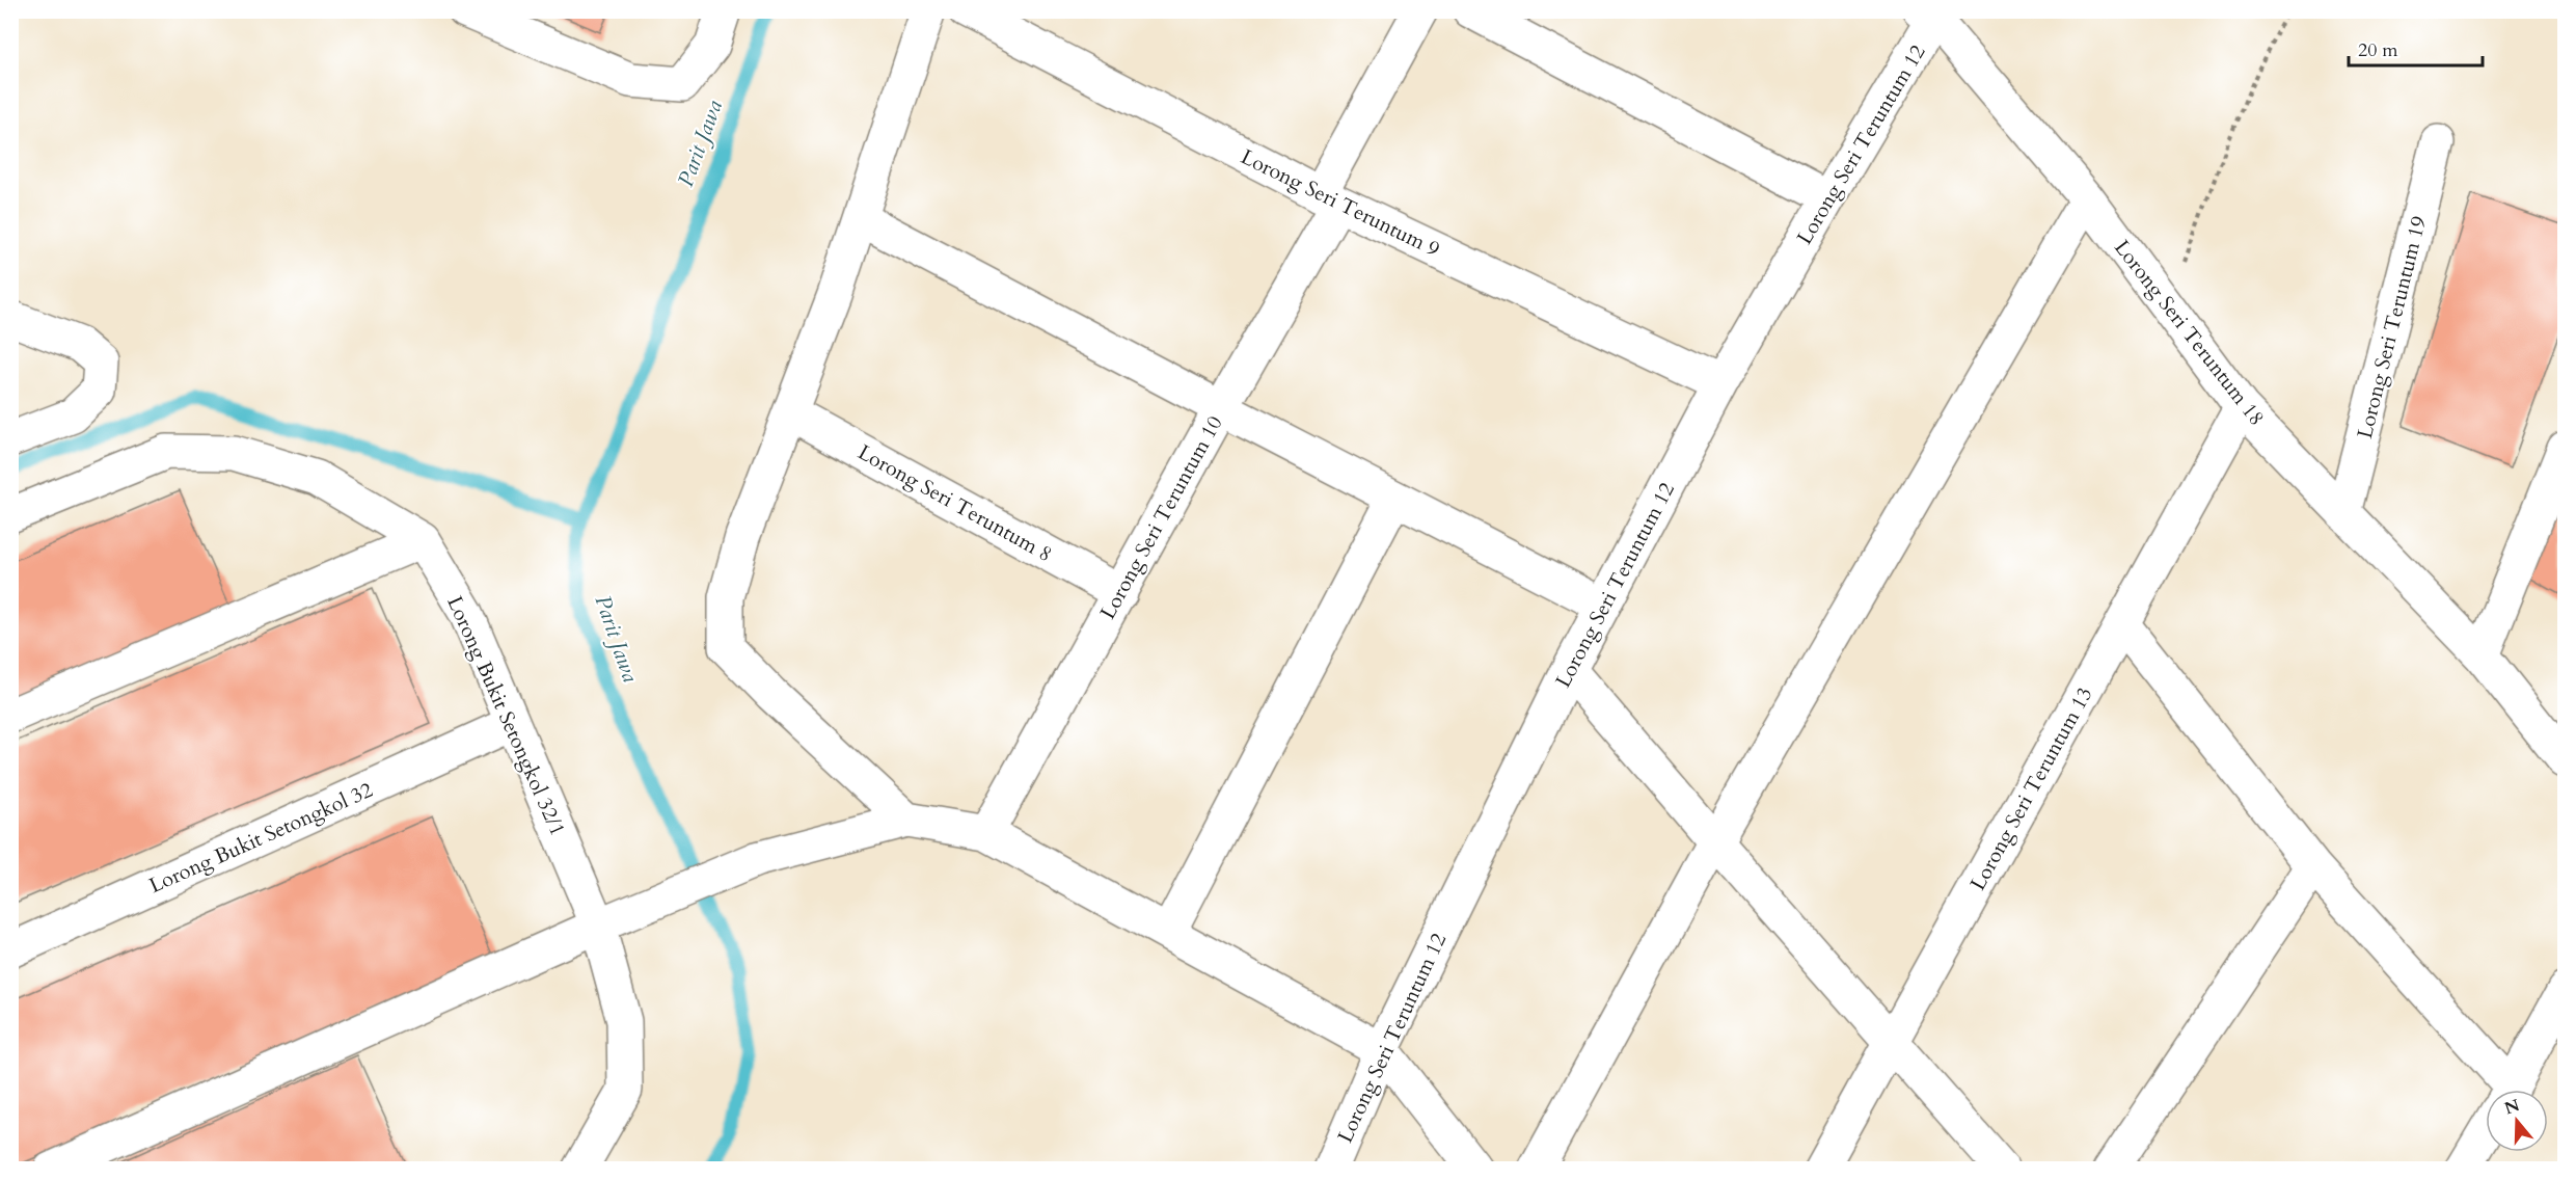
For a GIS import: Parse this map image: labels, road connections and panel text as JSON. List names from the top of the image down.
{
  "streets": {
    "street": [
      "Lorong Seri Teruntum 12",
      "Lorong Seri Teruntum 9",
      "Lorong Seri Teruntum 19",
      "Lorong Seri Teruntum 18",
      "Lorong Seri Teruntum 8",
      "Lorong Seri Teruntum 10",
      "Lorong Bukit Setongkol 32/1",
      "Lorong Seri Teruntum 13",
      "Lorong Bukit Setongkol 32"
    ]
  },
  "crossings": [
    ["Lorong Seri Teruntum 12", "Lorong Seri Teruntum 9"],
    ["Lorong Seri Teruntum 12", "Lorong Seri Teruntum 18"],
    ["Lorong Seri Teruntum 9", "Lorong Seri Teruntum 10"],
    ["Lorong Seri Teruntum 19", "Lorong Seri Teruntum 18"],
    ["Lorong Seri Teruntum 18", "Lorong Seri Teruntum 13"],
    ["Lorong Seri Teruntum 8", "Lorong Seri Teruntum 10"],
    ["Lorong Bukit Setongkol 32/1", "Lorong Bukit Setongkol 32"]
  ],
  "water": ["Parit Jawa"],
  "scale_bar": "20 m",
  "north": "top"
}
